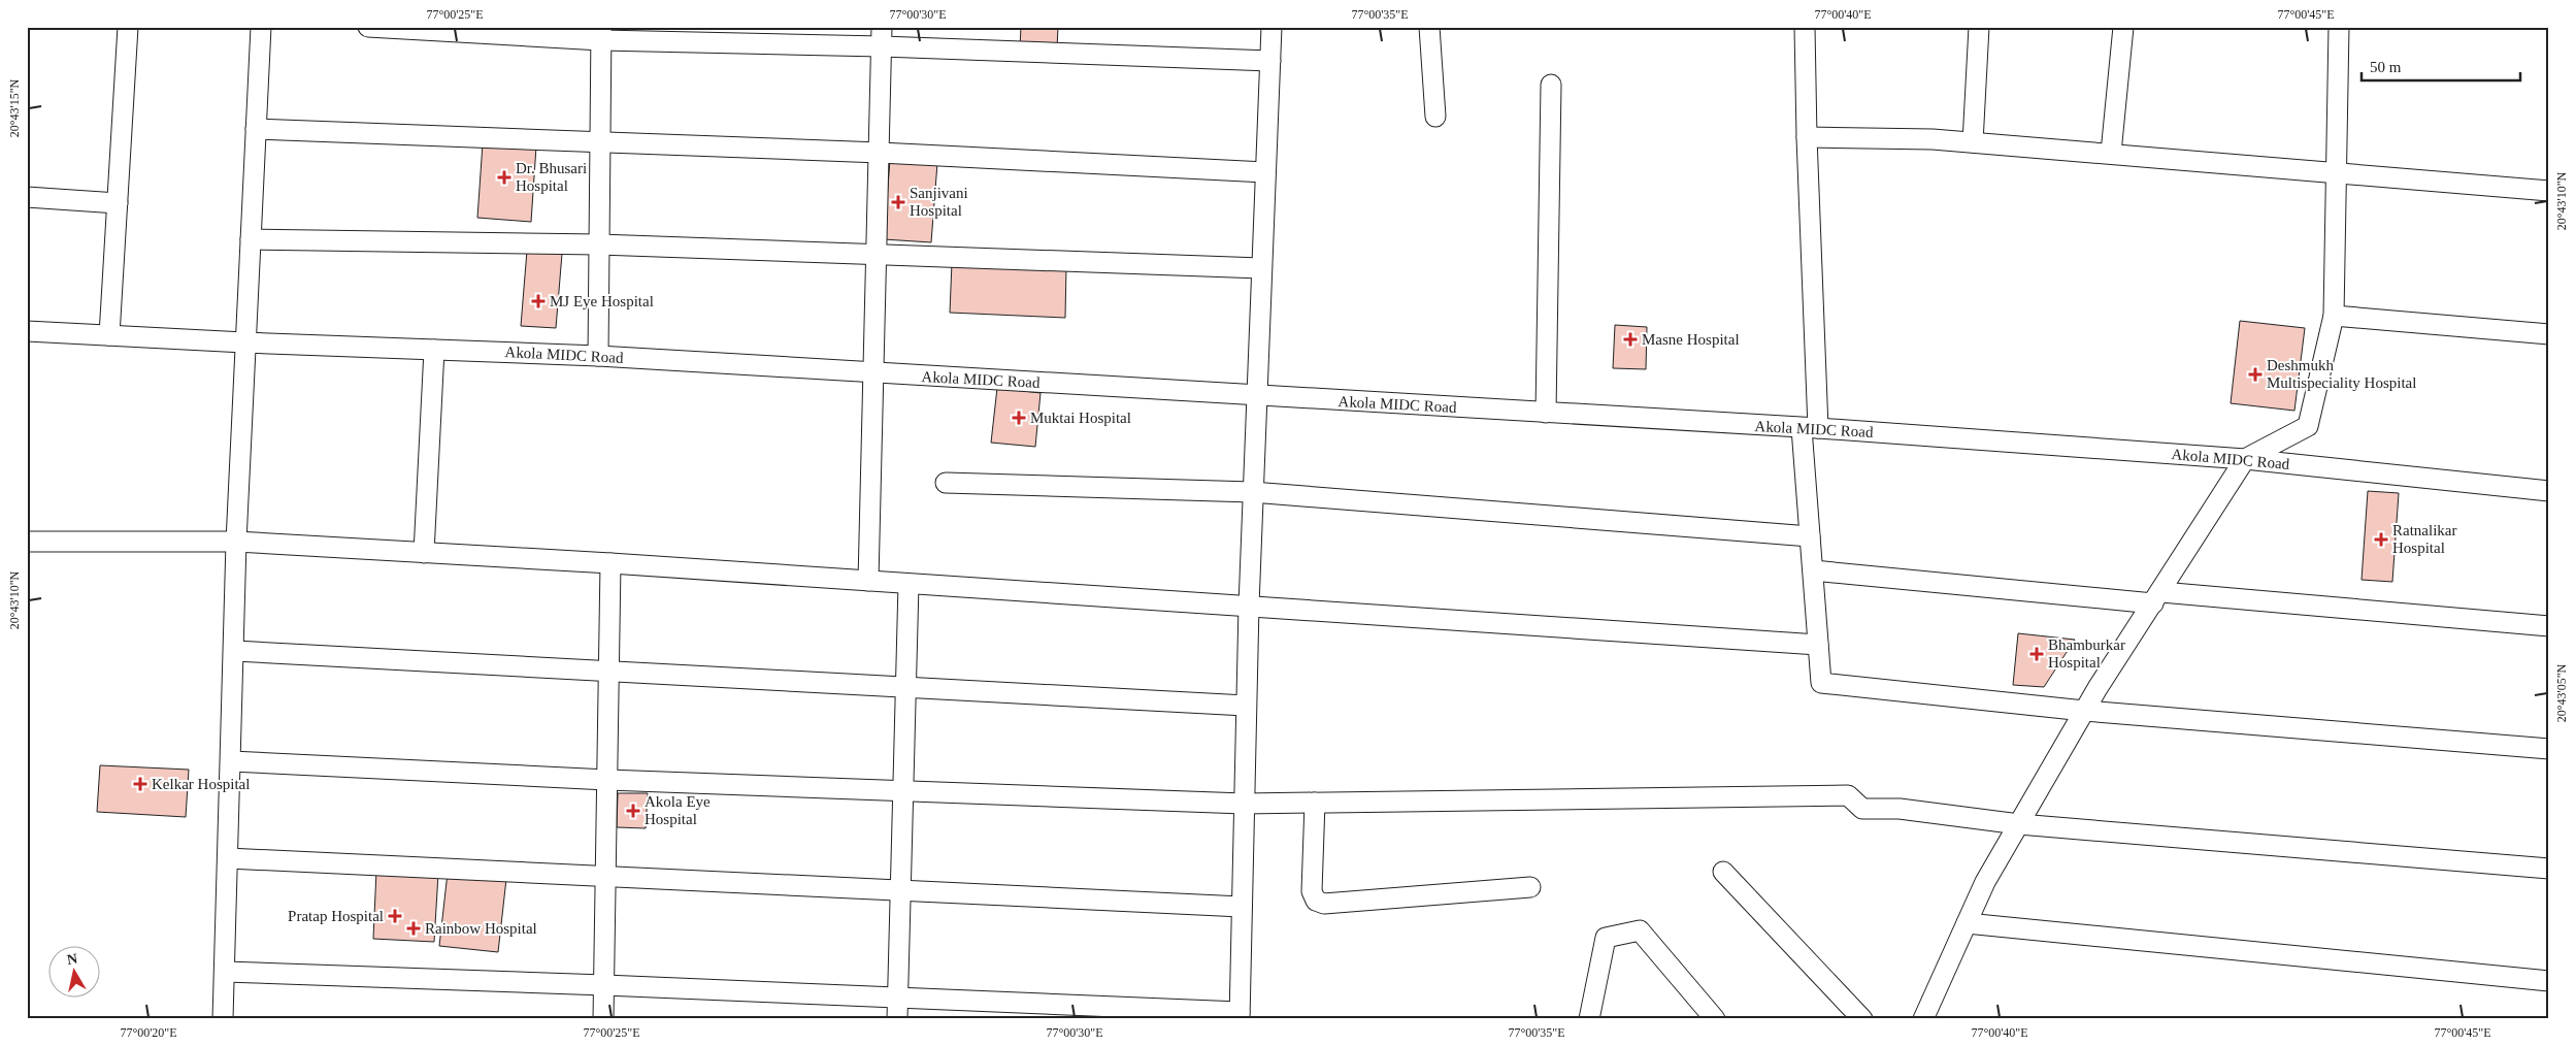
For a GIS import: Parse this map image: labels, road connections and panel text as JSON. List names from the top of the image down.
{
  "streets": {
    "street": ["Akola MIDC Road"]
  },
  "places": {
    "health": [
      "Dr. Bhusari Hospital",
      "Sanjivani Hospital",
      "MJ Eye Hospital",
      "Masne Hospital",
      "Deshmukh Multispeciality Hospital",
      "Muktai Hospital",
      "Ratnalikar Hospital",
      "Bhamburkar Hospital",
      "Kelkar Hospital",
      "Akola Eye Hospital",
      "Pratap Hospital",
      "Rainbow Hospital"
    ]
  },
  "scale_bar": "50 m",
  "north": "top",
  "coordinates": [
    "77°00'25\"E",
    "77°00'30\"E",
    "77°00'35\"E",
    "77°00'40\"E",
    "77°00'45\"E",
    "20°43'15\"N",
    "20°43'10\"N",
    "20°43'05\"N",
    "77°00'20\"E"
  ]
}
